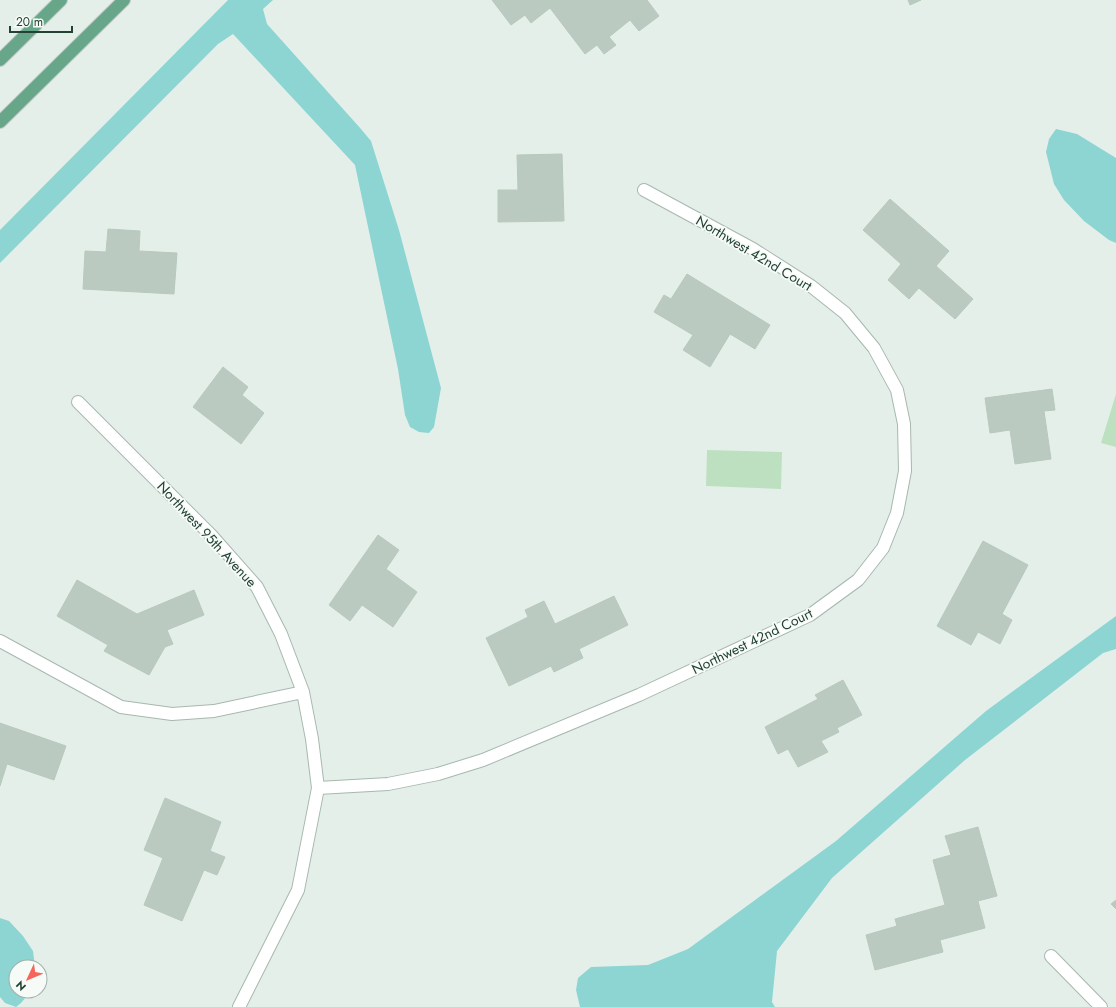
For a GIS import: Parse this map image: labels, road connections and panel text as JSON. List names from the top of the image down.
{
  "streets": {
    "street": ["Northwest 42nd Court", "Northwest 95th Avenue"]
  },
  "crossings": [
    ["Northwest 42nd Court", "Northwest 95th Avenue"]
  ],
  "scale_bar": "20 m",
  "north": "bottom left"
}
